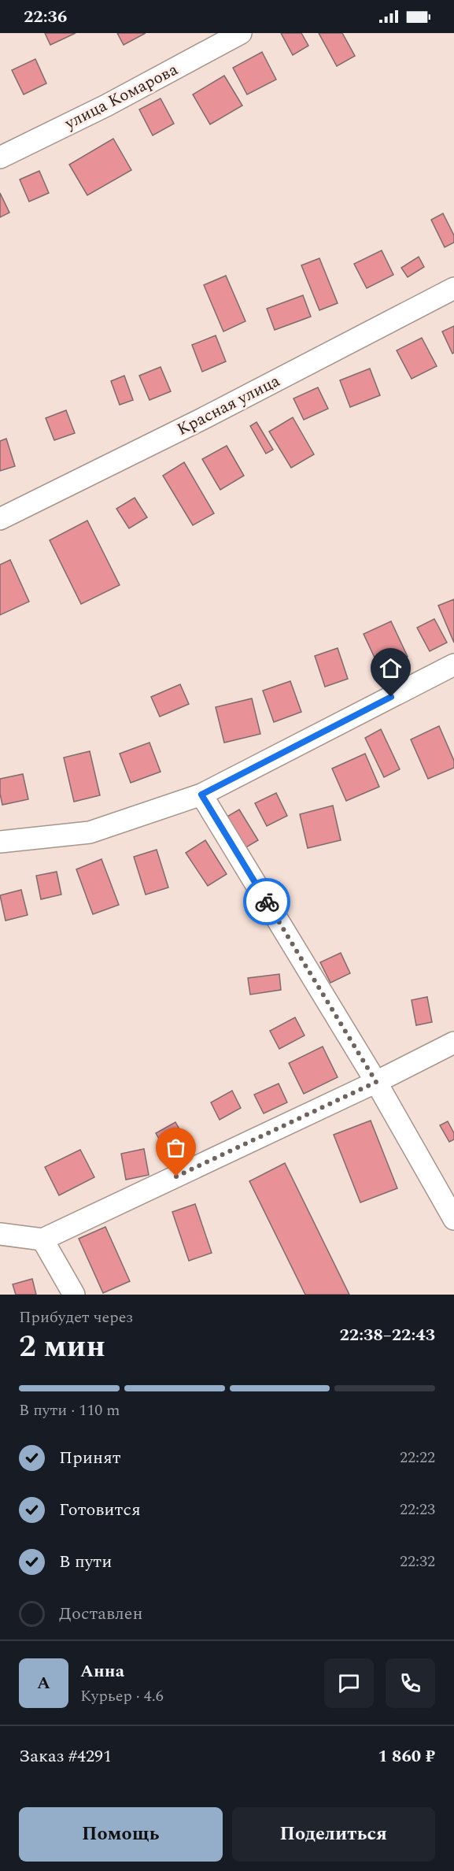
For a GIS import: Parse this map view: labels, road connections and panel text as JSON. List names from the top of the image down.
{
  "streets": {
    "street": ["улица Комарова", "Красная улица"]
  },
  "page": {
    "status": "22:36",
    "heading": ["2 мин", "Прибудет через", "22:38–22:43"],
    "panel": [
      "Анна",
      "Курьер · 4.6",
      "Заказ #4291",
      "1 860 ₽"
    ],
    "bar": "В пути · 110 m",
    "list": [
      ["Принят", "22:22"],
      ["Готовится", "22:23"],
      ["В пути", "22:32"],
      "Доставлен"
    ],
    "round": "А",
    "buttons": ["Помощь", "Поделиться"]
  }
}
